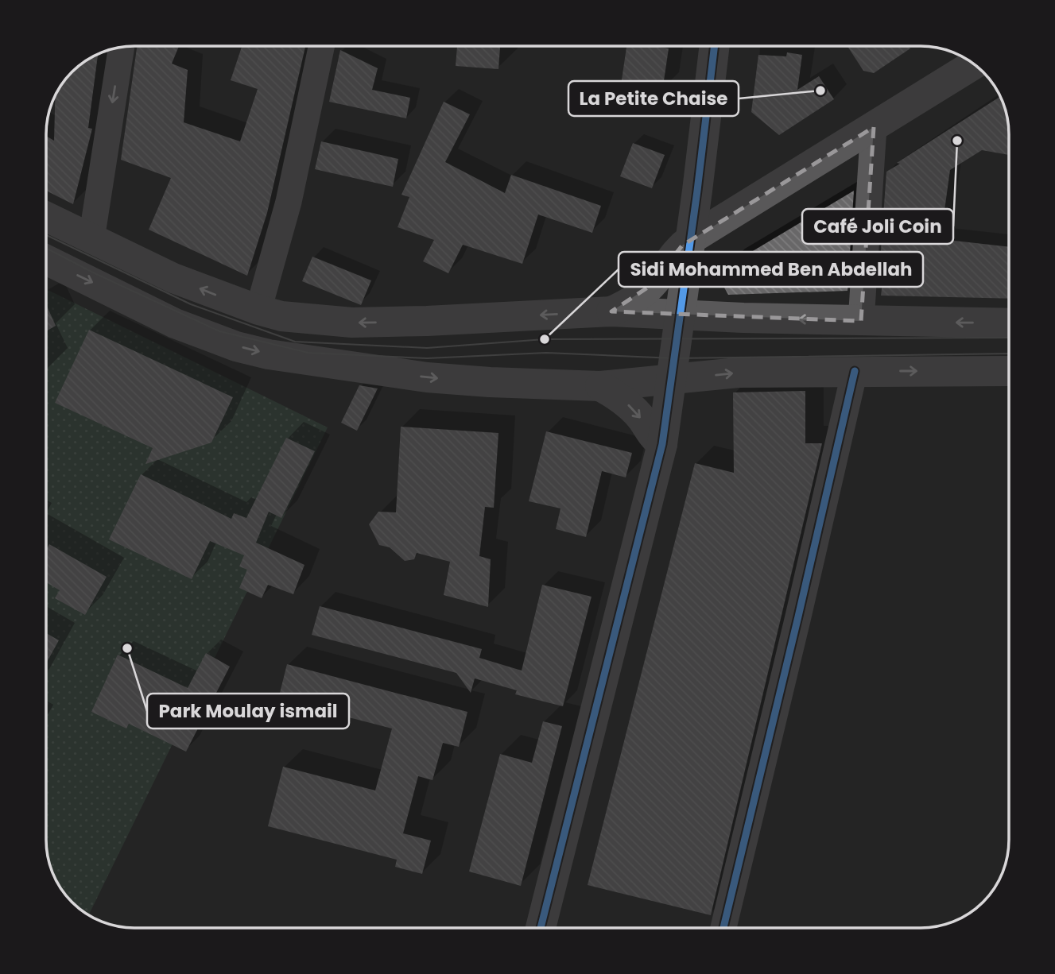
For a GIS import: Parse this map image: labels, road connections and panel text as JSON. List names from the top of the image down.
{
  "places": [
    "La Petite Chaise",
    "Café Joli Coin",
    "Sidi Mohammed Ben Abdellah",
    "Park Moulay ismail"
  ]
}
